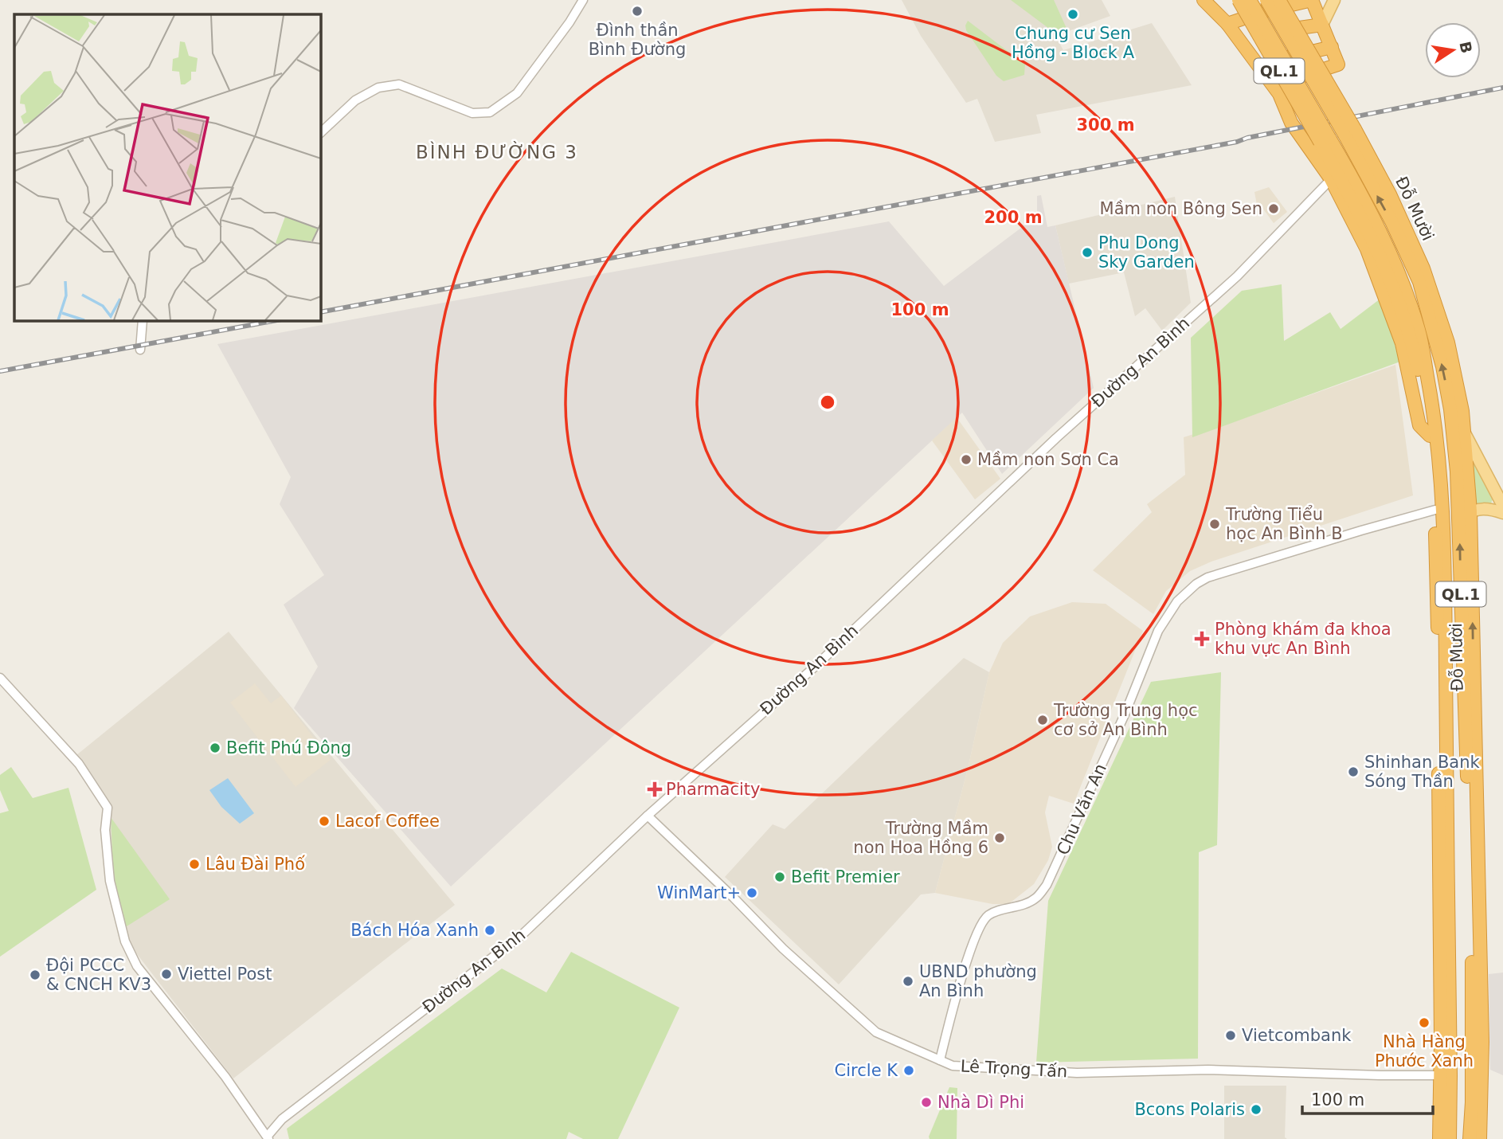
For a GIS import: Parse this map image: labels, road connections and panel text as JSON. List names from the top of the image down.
{
  "streets": {
    "highway": ["QL.1", "Đỗ Mười"],
    "street": ["Đường An Bình", "Chu Văn An", "Lê Trọng Tấn"]
  },
  "crossings": [
    ["QL.1", "Đỗ Mười"],
    ["QL.1", "Đường An Bình"],
    ["QL.1", "Chu Văn An"],
    ["Đỗ Mười", "Chu Văn An"],
    ["Đỗ Mười", "Lê Trọng Tấn"],
    ["Đường An Bình", "Lê Trọng Tấn"],
    ["Chu Văn An", "Lê Trọng Tấn"]
  ],
  "districts": ["BÌNH ĐƯỜNG 3"],
  "places": {
    "other": [
      "Đình thần Bình Đường",
      "Chung cư Sen Hồng - Block A",
      "Mầm non Bông Sen",
      "Phu Dong Sky Garden",
      "Mầm non Sơn Ca",
      "Trường Tiểu học An Bình B",
      "Trường Trung học cơ sở An Bình",
      "Befit Phú Đông",
      "Shinhan Bank Sóng Thần",
      "Lacof Coffee",
      "Trường Mầm non Hoa Hồng 6",
      "Lâu Đài Phố",
      "Befit Premier",
      "WinMart+",
      "Bách Hóa Xanh",
      "Viettel Post",
      "Đội PCCC & CNCH KV3",
      "UBND phường An Bình",
      "Nhà Hàng Phước Xanh",
      "Vietcombank",
      "Circle K",
      "Nhà Dì Phi",
      "Bcons Polaris"
    ],
    "health": ["Phòng khám đa khoa khu vực An Bình", "Pharmacity"]
  },
  "scale_bar": "100 m",
  "north": "right",
  "rings": ["300 m", "200 m", "100 m"]
}
